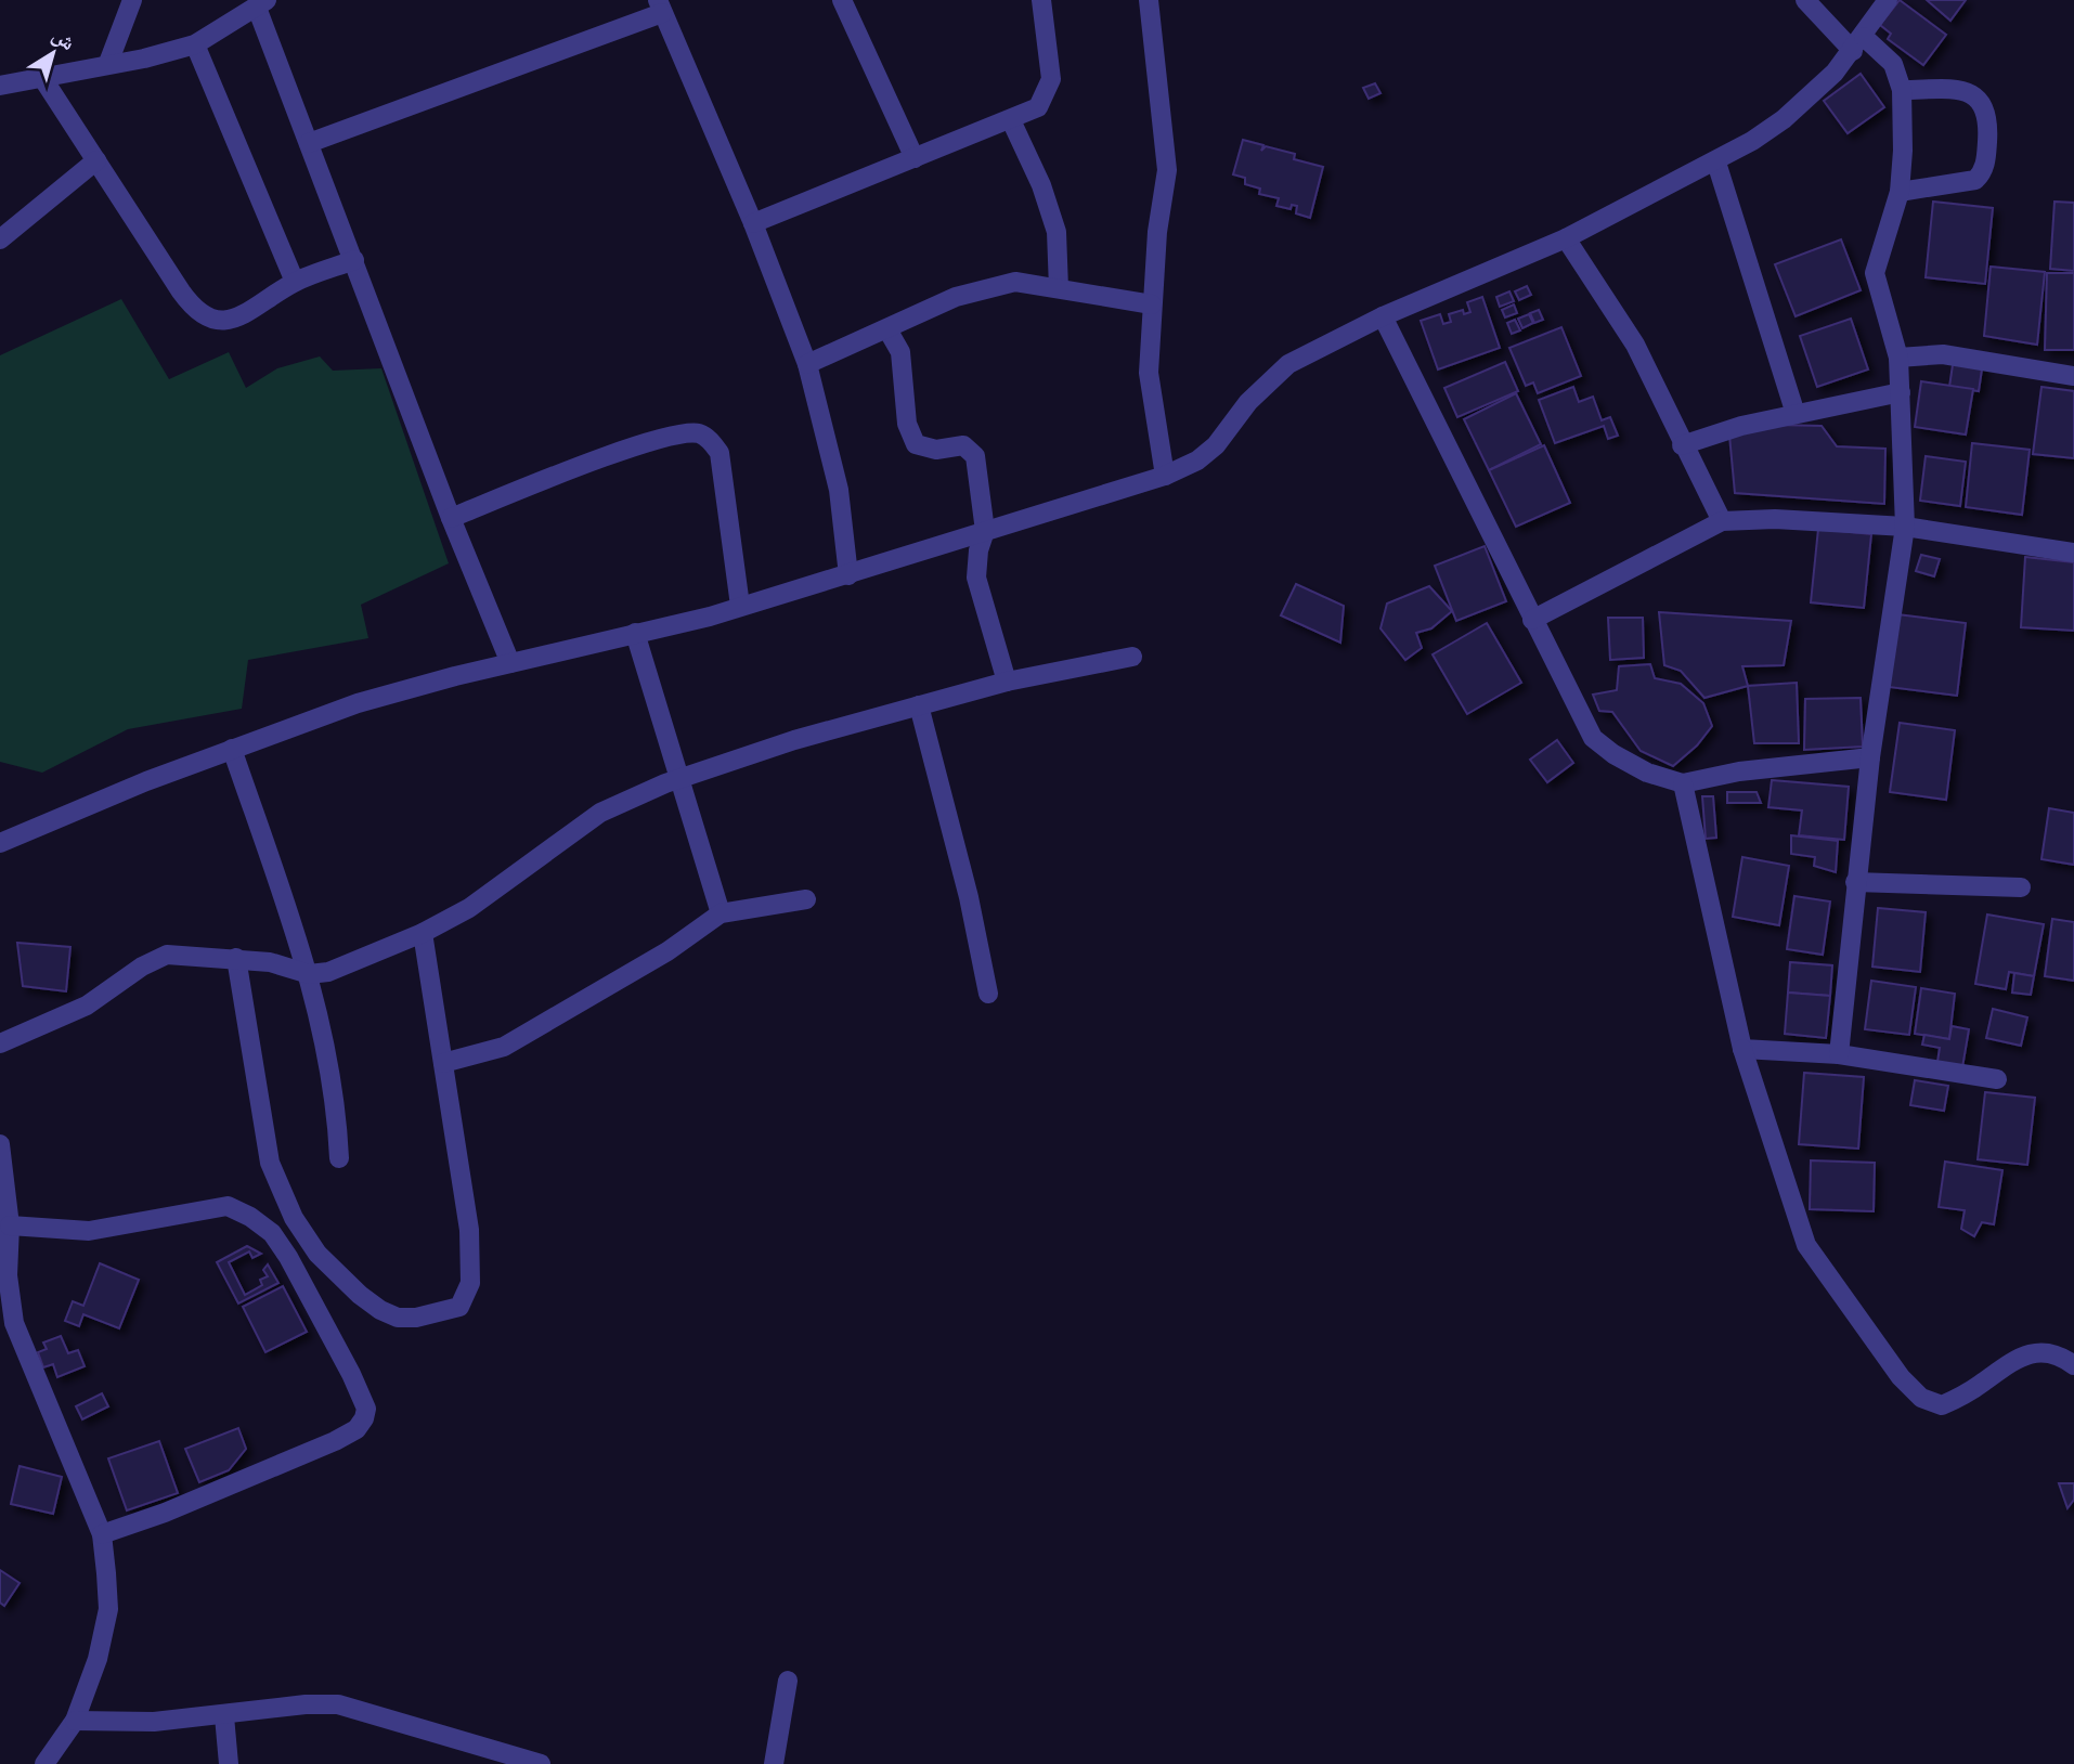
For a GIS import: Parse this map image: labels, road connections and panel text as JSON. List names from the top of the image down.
{
  "north": "top right"
}
